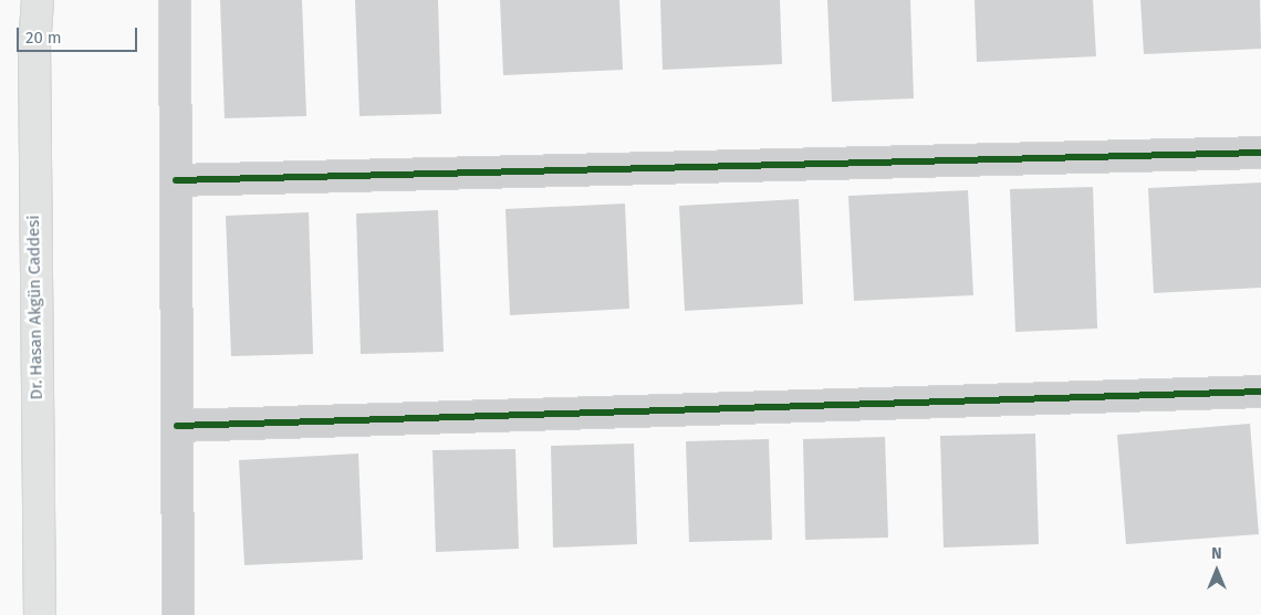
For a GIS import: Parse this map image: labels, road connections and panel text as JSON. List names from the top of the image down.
{
  "streets": {
    "street": ["Dr. Hasan Akgün Caddesi"]
  },
  "scale_bar": "20 m",
  "north": "top"
}
